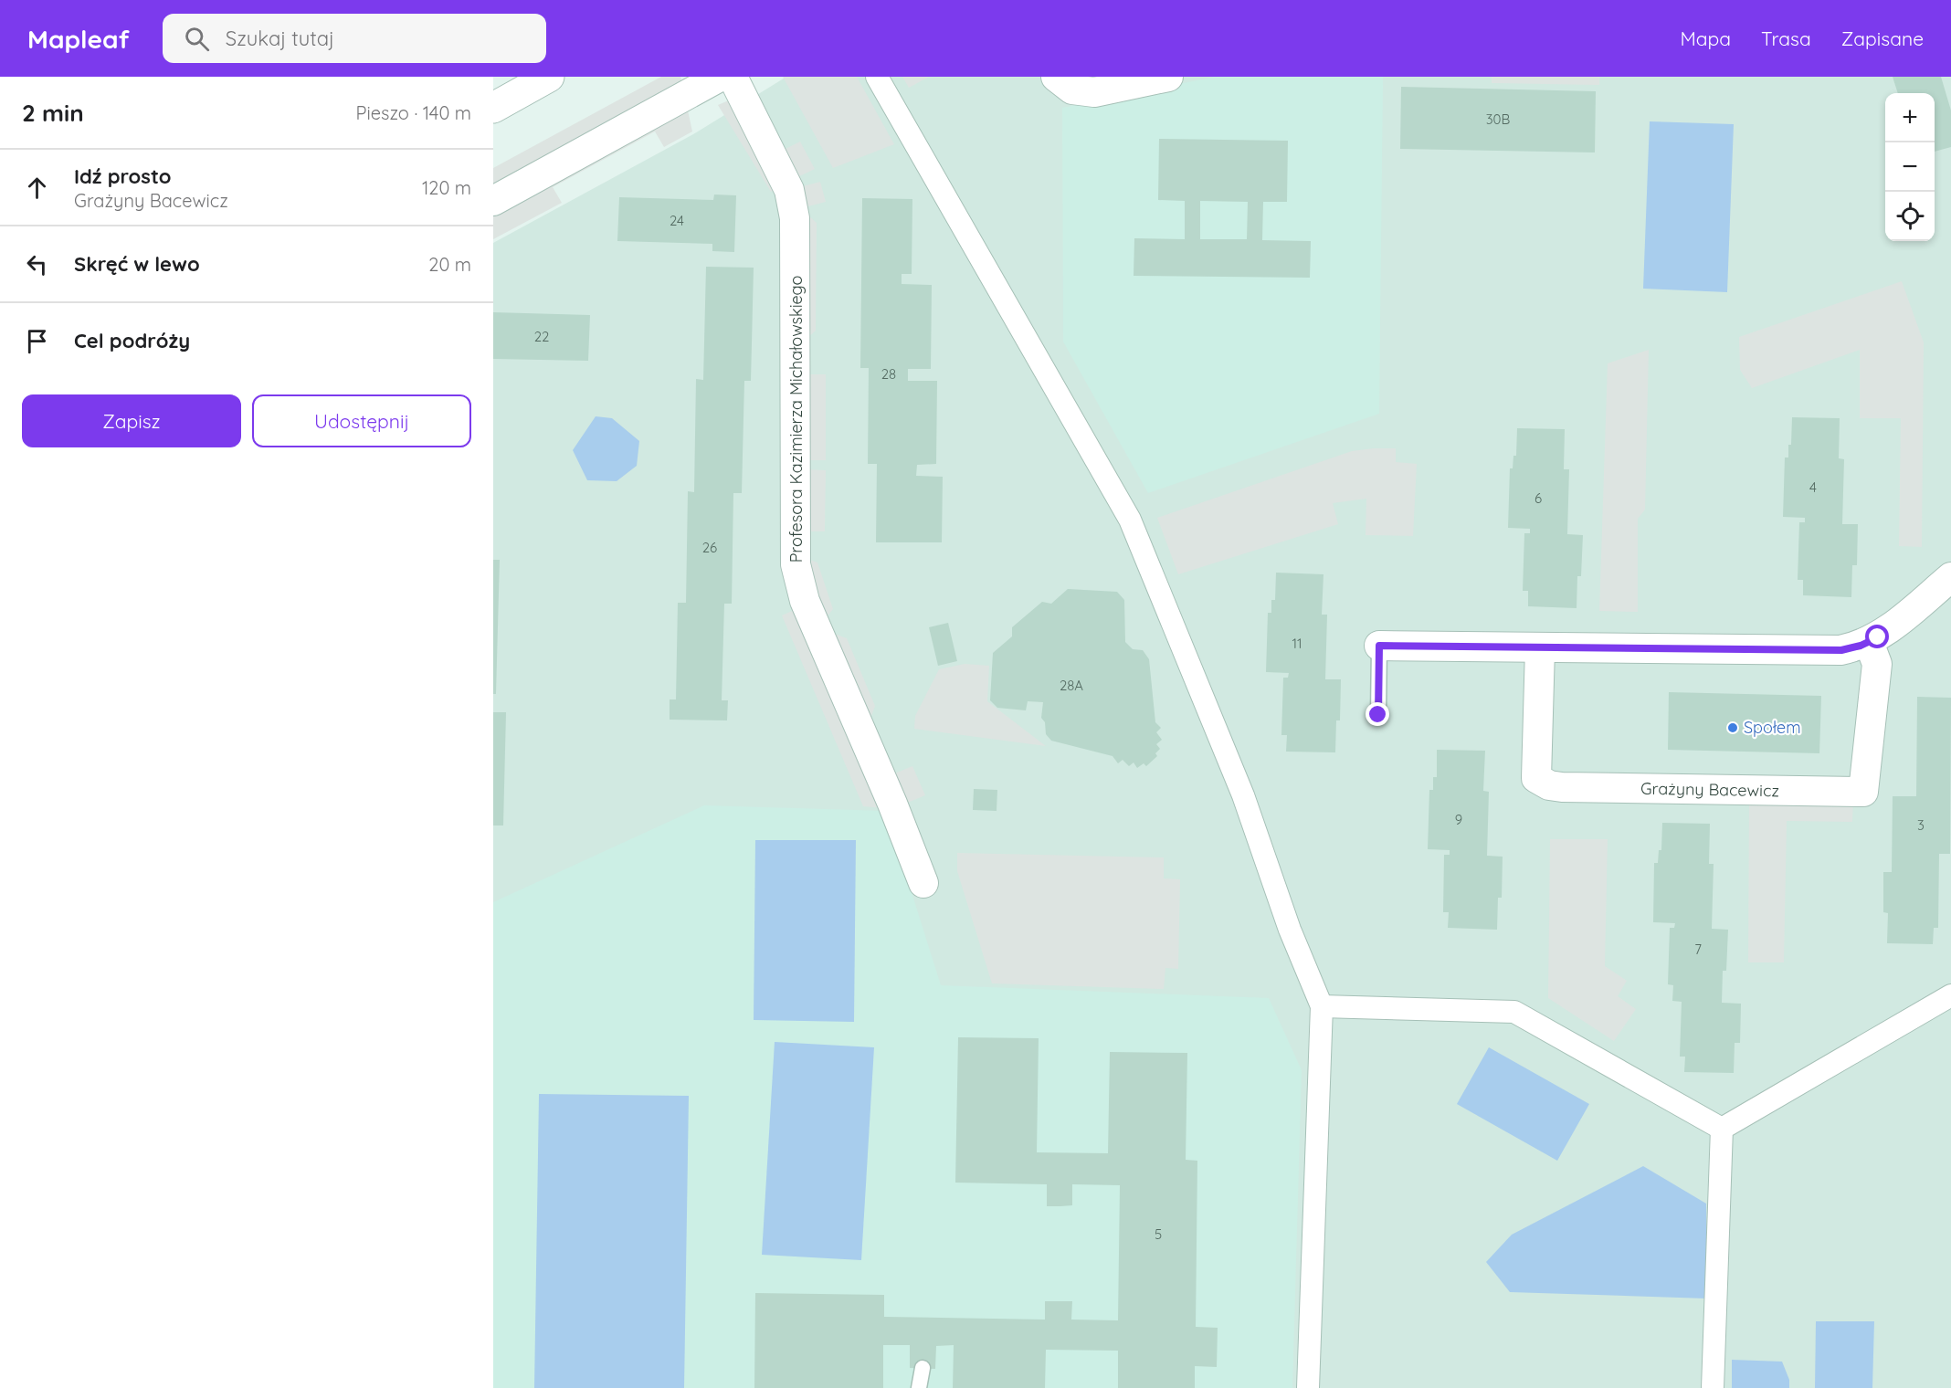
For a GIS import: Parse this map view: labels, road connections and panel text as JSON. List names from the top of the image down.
{
  "streets": {
    "street": ["Profesora Kazimierza Michałowskiego", "Grażyny Bacewicz"]
  },
  "places": ["Społem"],
  "house_numbers": [
    "30B",
    "24",
    "22",
    "28",
    "4",
    "6",
    "26",
    "11",
    "28A",
    "9",
    "3",
    "7",
    "5"
  ],
  "page": {
    "header": "Mapleaf",
    "search": "Szukaj tutaj",
    "nav": ["Mapa", "Trasa", "Zapisane"],
    "heading": ["2 min", "Pieszo · 140 m"],
    "map_buttons": ["+", "−"],
    "list": [
      ["Idź prosto", "Grażyny Bacewicz", "120 m"],
      ["Skręć w lewo", "20 m"],
      "Cel podróży"
    ],
    "buttons": ["Zapisz", "Udostępnij"]
  }
}
